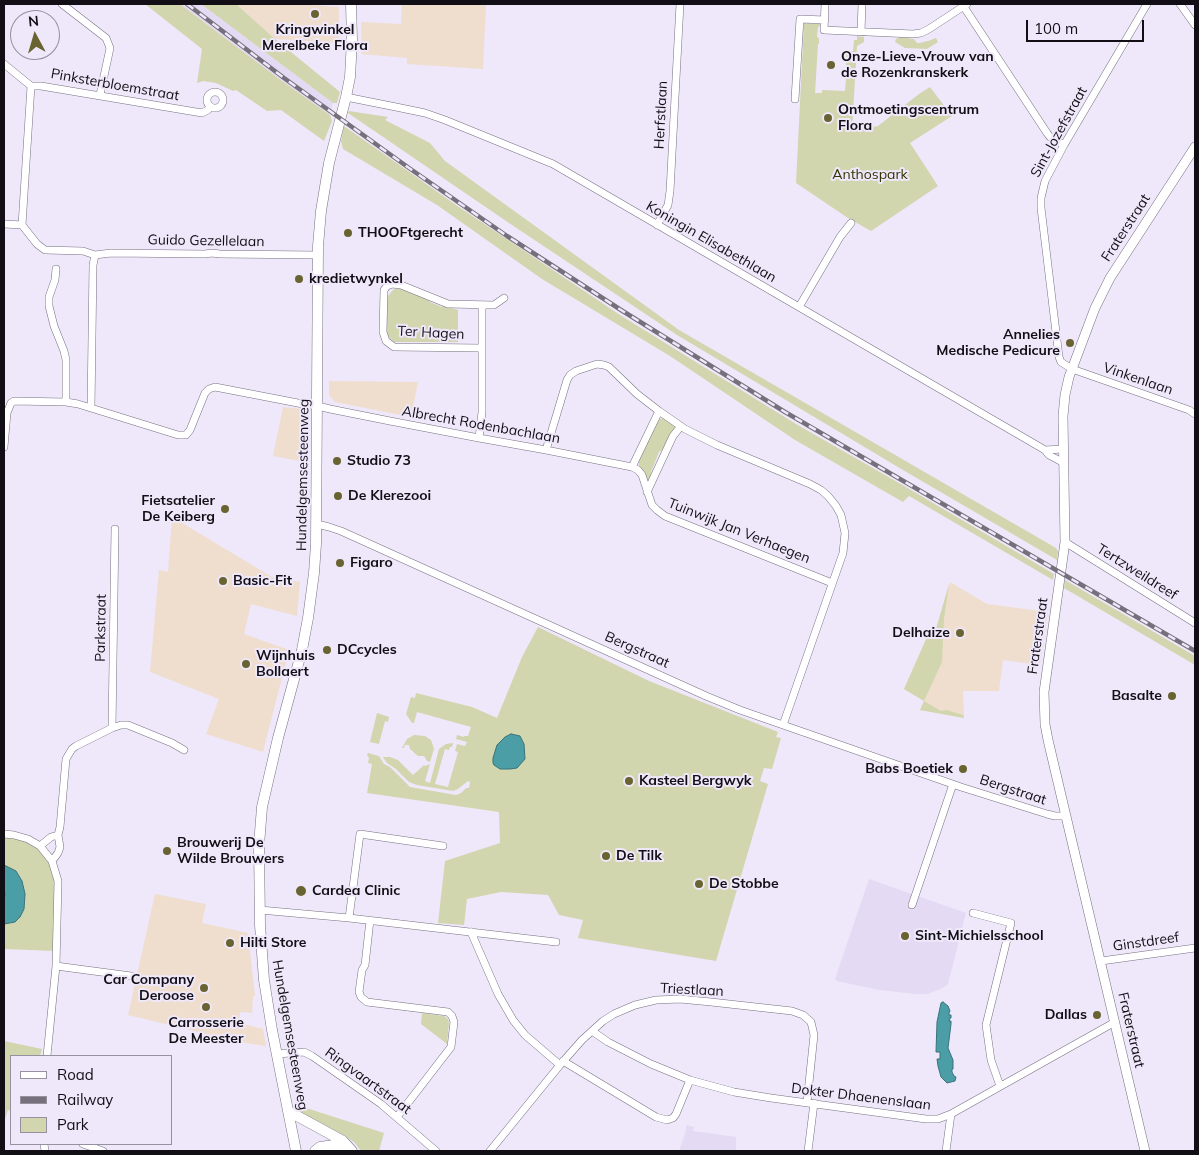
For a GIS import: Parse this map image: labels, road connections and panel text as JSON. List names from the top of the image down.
{
  "streets": {
    "main road": ["Hundelgemsesteenweg"],
    "street": [
      "Pinksterbloemstraat",
      "Herfstlaan",
      "Sint-Jozefstraat",
      "Fraterstraat",
      "Guido Gezellelaan",
      "Koningin Elisabethlaan",
      "Ter Hagen",
      "Vinkenlaan",
      "Albrecht Rodenbachlaan",
      "Tuinwijk Jan Verhaegen",
      "Tertzweildreef",
      "Parkstraat",
      "Bergstraat",
      "Ginstdreef",
      "Triestlaan",
      "Ringvaartstraat",
      "Dokter Dhaenenslaan"
    ]
  },
  "crossings": [
    ["Pinksterbloemstraat", "Guido Gezellelaan"],
    ["Herfstlaan", "Koningin Elisabethlaan"],
    ["Sint-Jozefstraat", "Fraterstraat"],
    ["Sint-Jozefstraat", "Vinkenlaan"],
    ["Fraterstraat", "Koningin Elisabethlaan"],
    ["Fraterstraat", "Vinkenlaan"],
    ["Fraterstraat", "Tertzweildreef"],
    ["Fraterstraat", "Bergstraat"],
    ["Fraterstraat", "Ginstdreef"],
    ["Fraterstraat", "Dokter Dhaenenslaan"],
    ["Guido Gezellelaan", "Hundelgemsesteenweg"],
    ["Koningin Elisabethlaan", "Hundelgemsesteenweg"],
    ["Ter Hagen", "Albrecht Rodenbachlaan"],
    ["Albrecht Rodenbachlaan", "Hundelgemsesteenweg"],
    ["Albrecht Rodenbachlaan", "Tuinwijk Jan Verhaegen"],
    ["Hundelgemsesteenweg", "Bergstraat"],
    ["Hundelgemsesteenweg", "Ringvaartstraat"],
    ["Triestlaan", "Dokter Dhaenenslaan"]
  ],
  "parks": ["Anthospark"],
  "places": [
    "Kringwinkel Merelbeke Flora",
    "Onze-Lieve-Vrouw van de Rozenkranskerk",
    "Ontmoetingscentrum Flora",
    "THOOFtgerecht",
    "kredietwynkel",
    "Annelies Medische Pedicure",
    "Studio 73",
    "De Klerezooi",
    "Fietsatelier De Keiberg",
    "Figaro",
    "Basic-Fit",
    "Delhaize",
    "DCcycles",
    "Wijnhuis Bollaert",
    "Basalte",
    "Babs Boetiek",
    "Kasteel Bergwyk",
    "Brouwerij De Wilde Brouwers",
    "De Tilk",
    "De Stobbe",
    "Cardea Clinic",
    "Sint-Michielsschool",
    "Hilti Store",
    "Car Company Deroose",
    "Carrosserie De Meester",
    "Dallas"
  ],
  "legend": ["Road", "Railway", "Park"],
  "scale_bar": "100 m",
  "north": "top"
}
